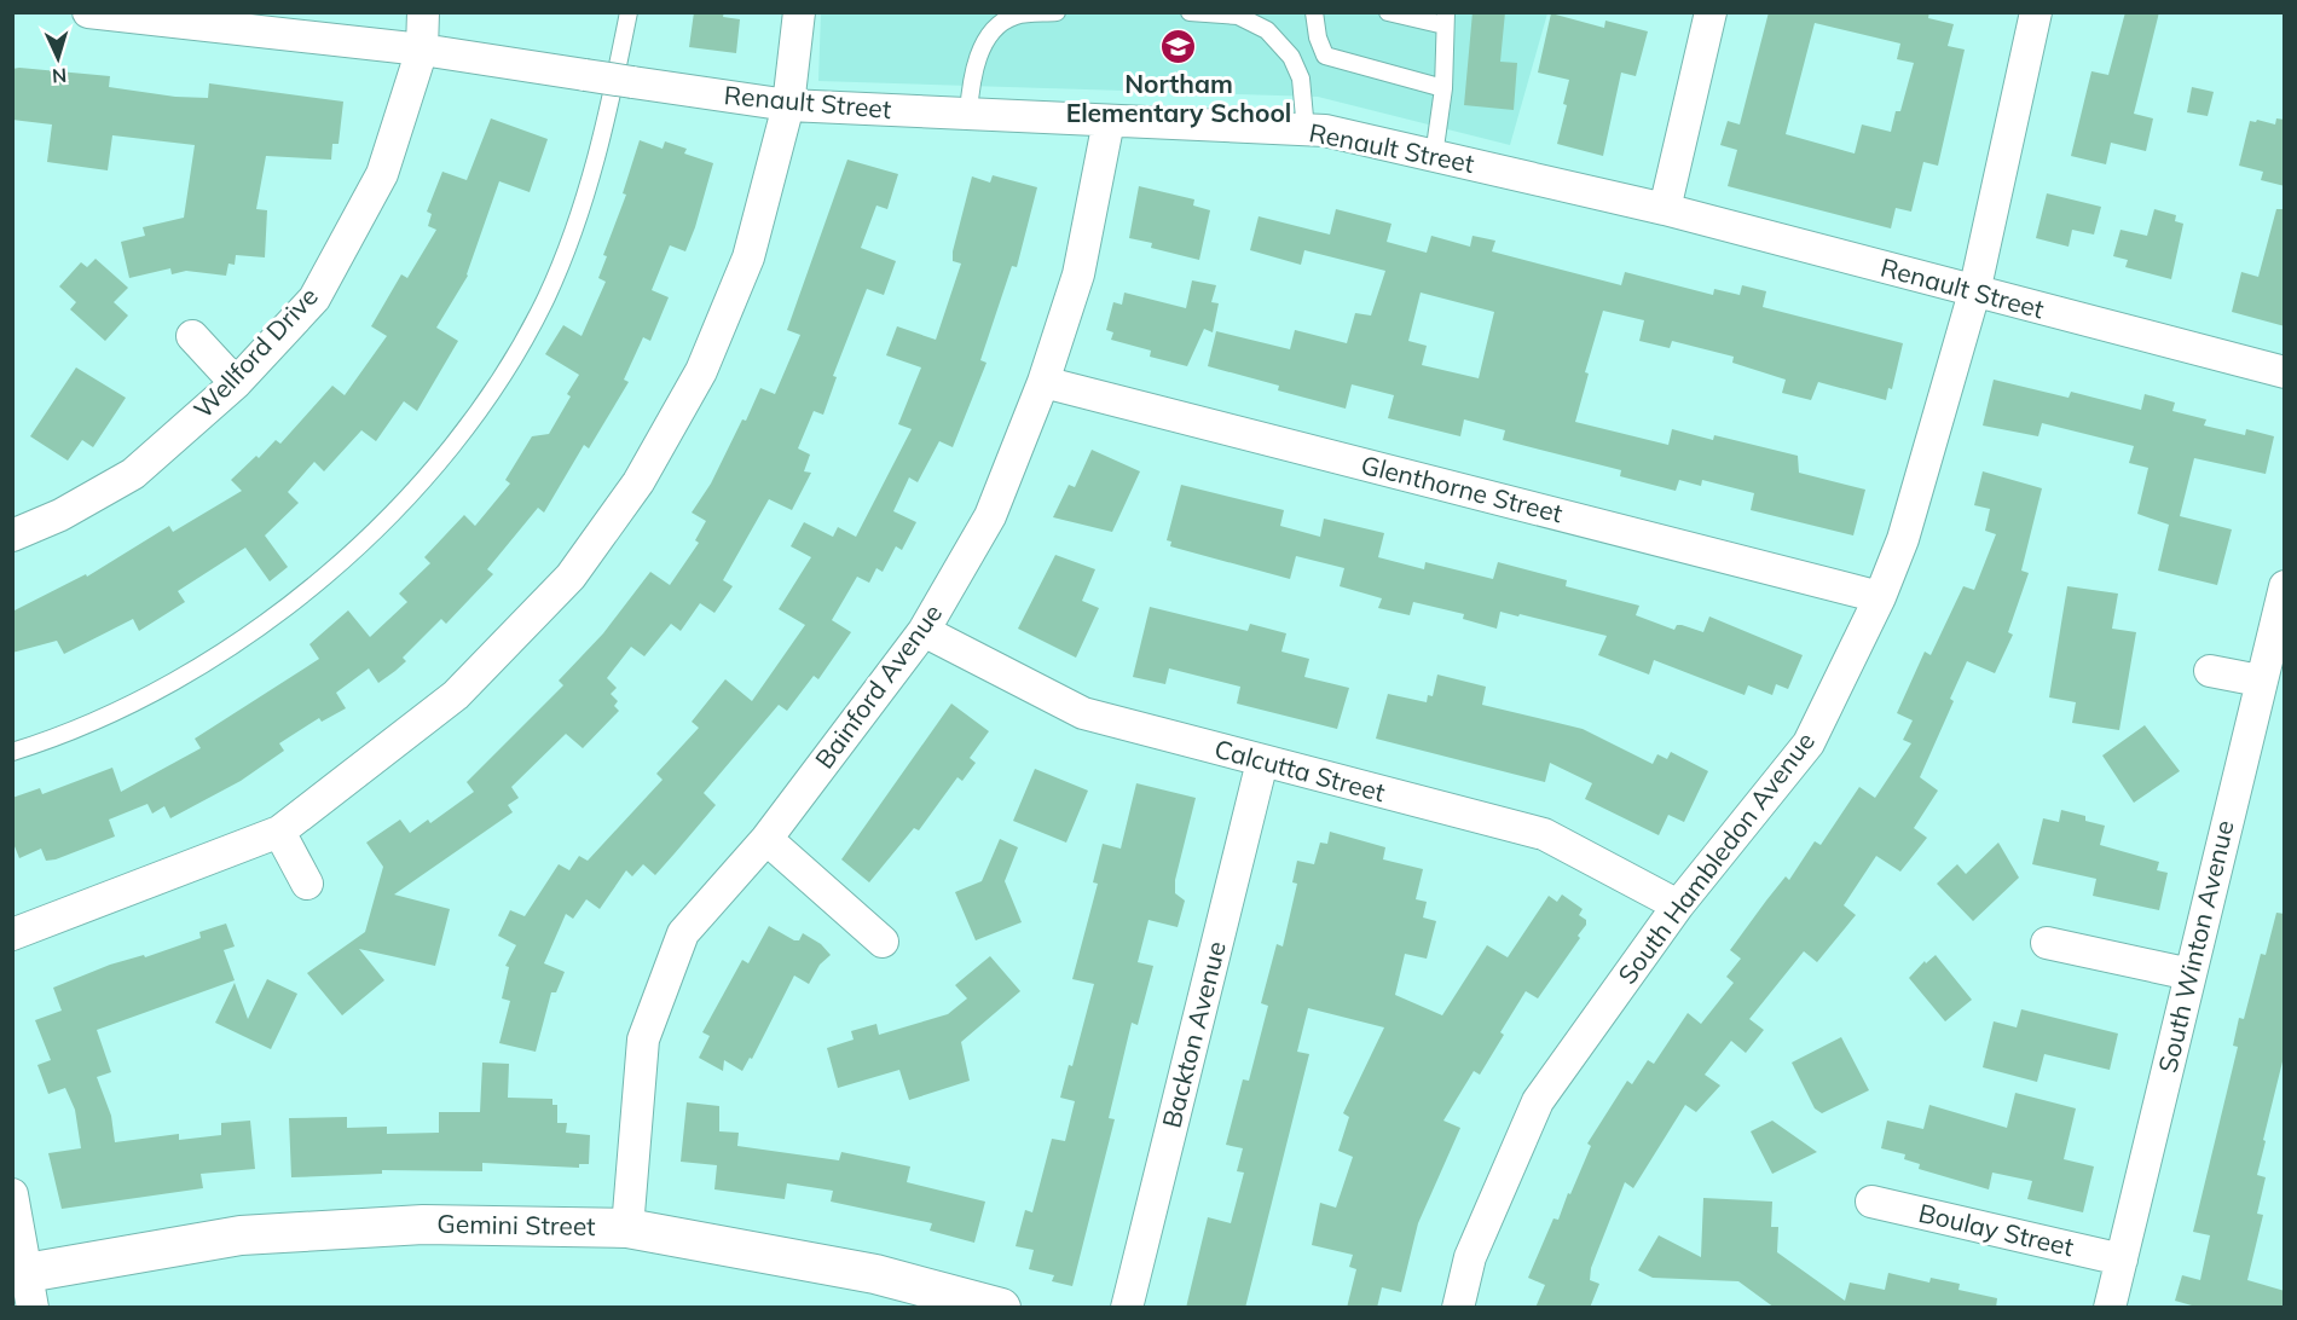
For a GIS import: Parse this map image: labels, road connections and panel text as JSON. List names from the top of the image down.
{
  "streets": {
    "street": [
      "Renault Street",
      "Wellford Drive",
      "Glenthorne Street",
      "Bainford Avenue",
      "Calcutta Street",
      "South Hambledon Avenue",
      "South Winton Avenue",
      "Backton Avenue",
      "Gemini Street",
      "Boulay Street"
    ]
  },
  "crossings": [
    ["Renault Street", "Wellford Drive"],
    ["Renault Street", "Bainford Avenue"],
    ["Renault Street", "South Hambledon Avenue"],
    ["Glenthorne Street", "Bainford Avenue"],
    ["Glenthorne Street", "South Hambledon Avenue"],
    ["Bainford Avenue", "Calcutta Street"],
    ["Bainford Avenue", "Gemini Street"],
    ["Calcutta Street", "South Hambledon Avenue"],
    ["Calcutta Street", "Backton Avenue"],
    ["South Winton Avenue", "Boulay Street"]
  ],
  "places": {
    "school or university": ["Northam Elementary School"]
  },
  "north": "bottom"
}
